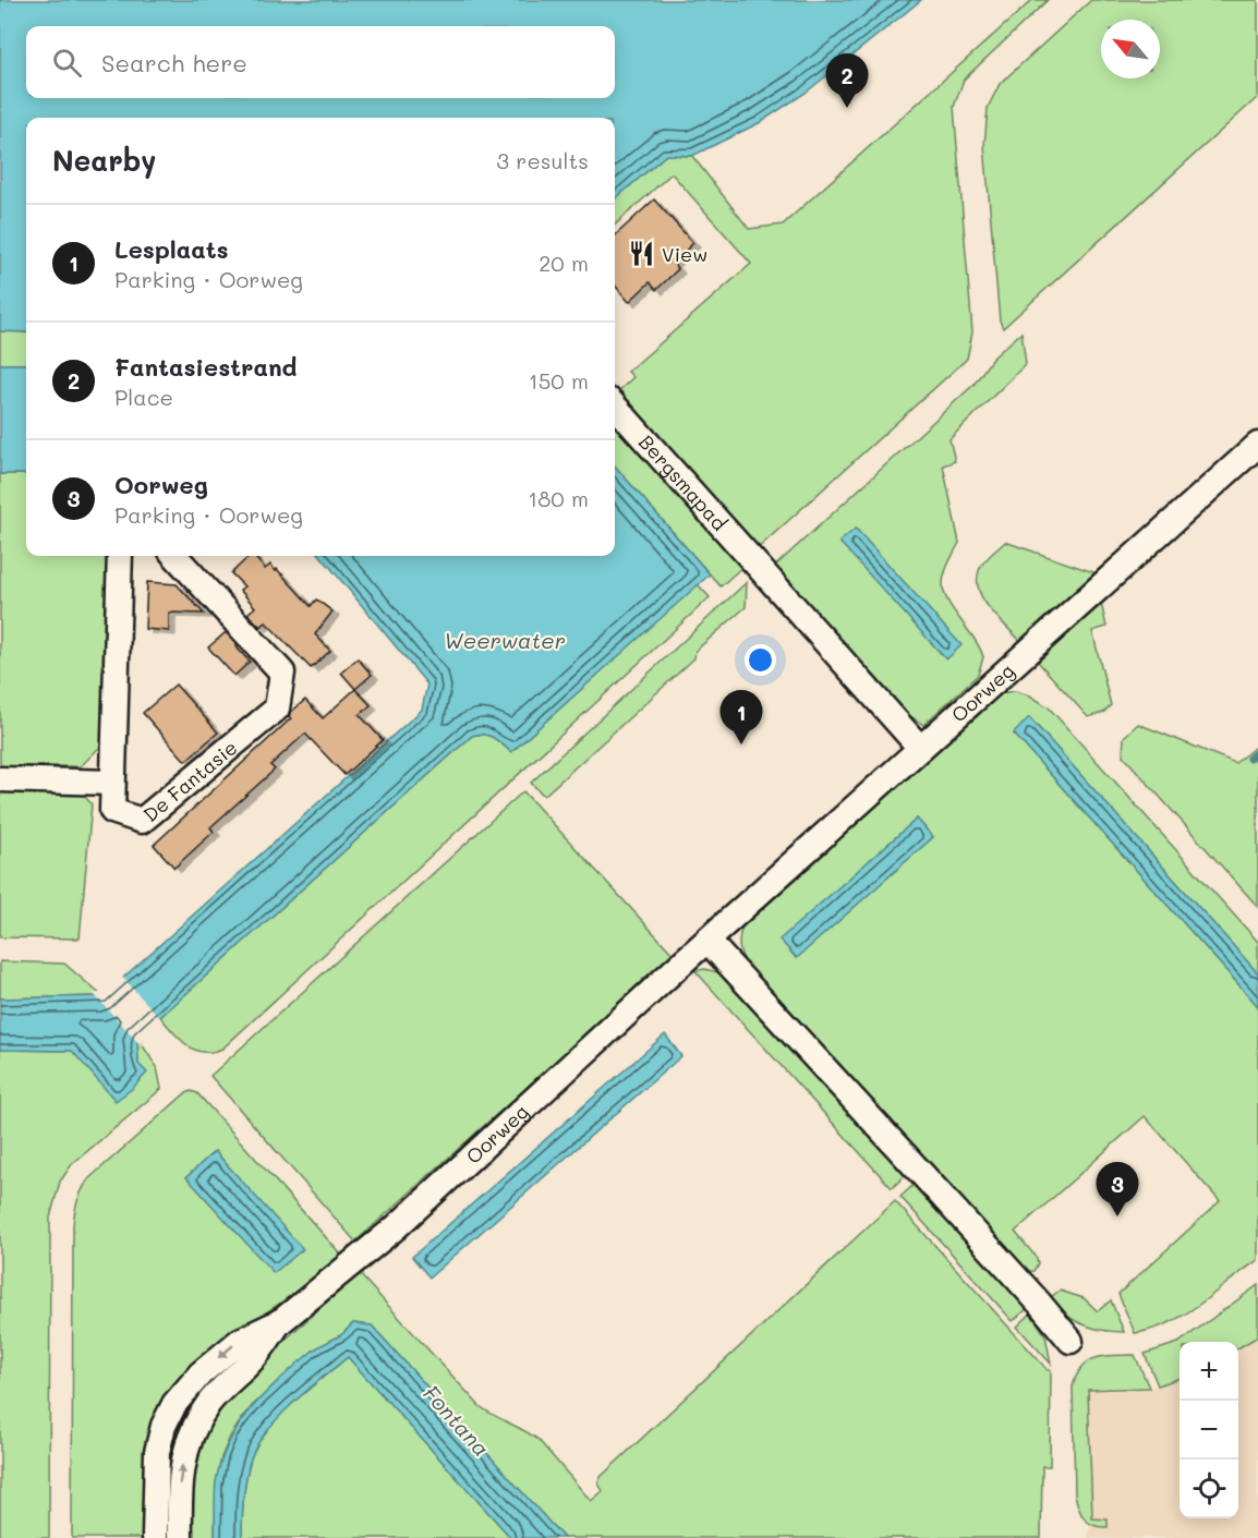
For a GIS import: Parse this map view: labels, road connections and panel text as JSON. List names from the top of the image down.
{
  "streets": {
    "street": ["Bergsmapad", "Oorweg", "De Fantasie"]
  },
  "crossings": [
    ["Bergsmapad", "Oorweg"]
  ],
  "water": ["Weerwater", "Fontana"],
  "places": {
    "restaurant": ["View"]
  },
  "north": "top left",
  "page": {
    "search": "Search here",
    "pins": ["2", "1", "3"],
    "heading": ["Nearby", "3 results"],
    "list": [
      {
        "mark": "1",
        "name": "Lesplaats",
        "note": "Parking · Oorweg",
        "value": "20 m"
      },
      {
        "mark": "2",
        "name": "Fantasiestrand",
        "note": "Place",
        "value": "150 m"
      },
      {
        "mark": "3",
        "name": "Oorweg",
        "note": "Parking · Oorweg",
        "value": "180 m"
      }
    ],
    "map_buttons": ["+", "−"]
  }
}
